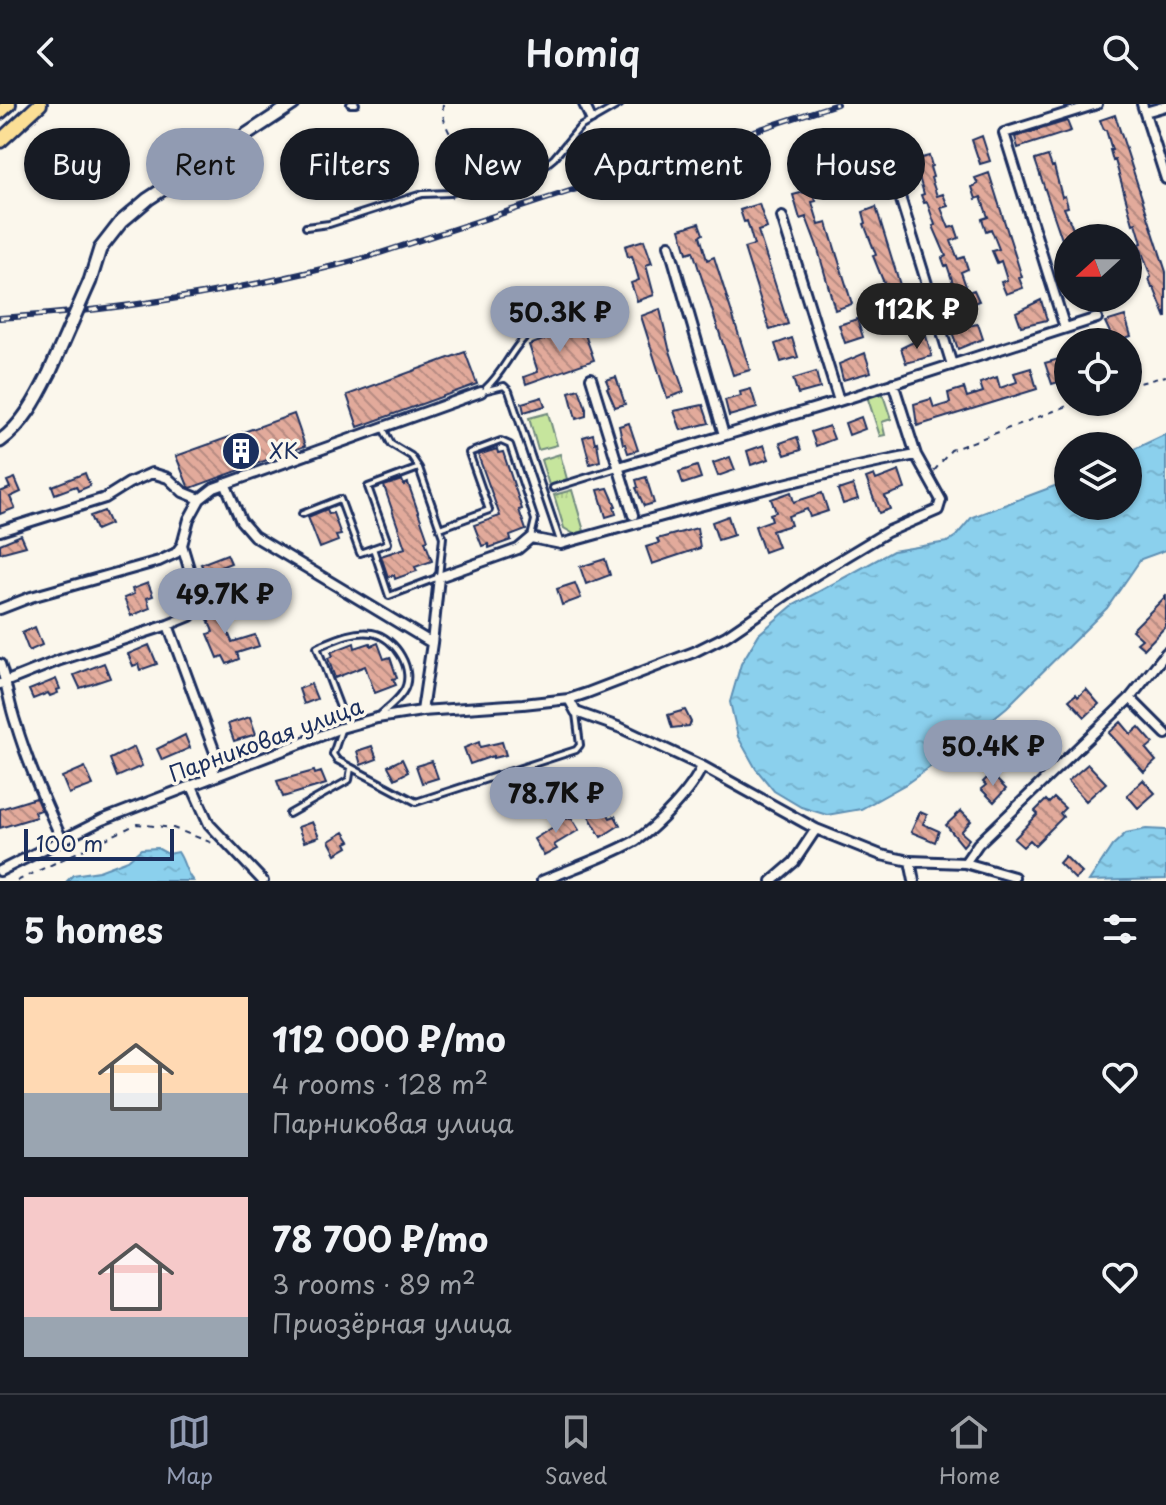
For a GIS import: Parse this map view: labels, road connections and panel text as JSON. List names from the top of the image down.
{
  "streets": {
    "street": ["Парниковая улица"]
  },
  "places": {
    "building": ["ХК"]
  },
  "scale_bar": "100 m",
  "north": "left",
  "page": {
    "header": "Homiq",
    "chip": [
      "Buy",
      "Rent",
      "Filters",
      "New",
      "Apartment",
      "House"
    ],
    "price": [
      "112K ₽",
      "50.3K ₽",
      "49.7K ₽",
      "50.4K ₽",
      "78.7K ₽"
    ],
    "scale": "100 m",
    "heading": "5 homes",
    "list": [
      {
        "name": "112 000 ₽/mo",
        "note": "4 rooms · 128 m² · Парниковая улица"
      },
      {
        "name": "78 700 ₽/mo",
        "note": "3 rooms · 89 m² · Приозёрная улица"
      }
    ],
    "tabs": ["Map", "Saved", "Home"]
  }
}
